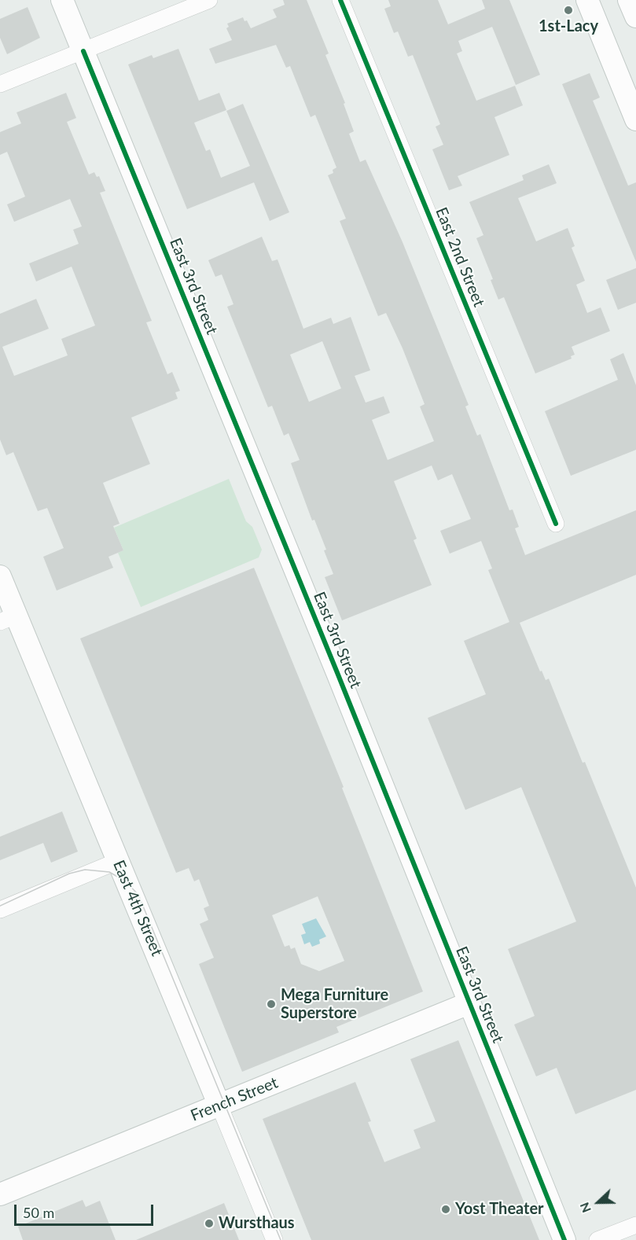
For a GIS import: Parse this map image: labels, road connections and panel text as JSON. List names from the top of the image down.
{
  "streets": {
    "street": [
      "East 2nd Street",
      "East 3rd Street",
      "East 4th Street",
      "French Street"
    ]
  },
  "crossings": [
    ["East 3rd Street", "French Street"],
    ["East 4th Street", "French Street"]
  ],
  "places": [
    "1st-Lacy",
    "Mega Furniture Superstore",
    "Yost Theater",
    "Wursthaus"
  ],
  "scale_bar": "50 m",
  "north": "left"
}
